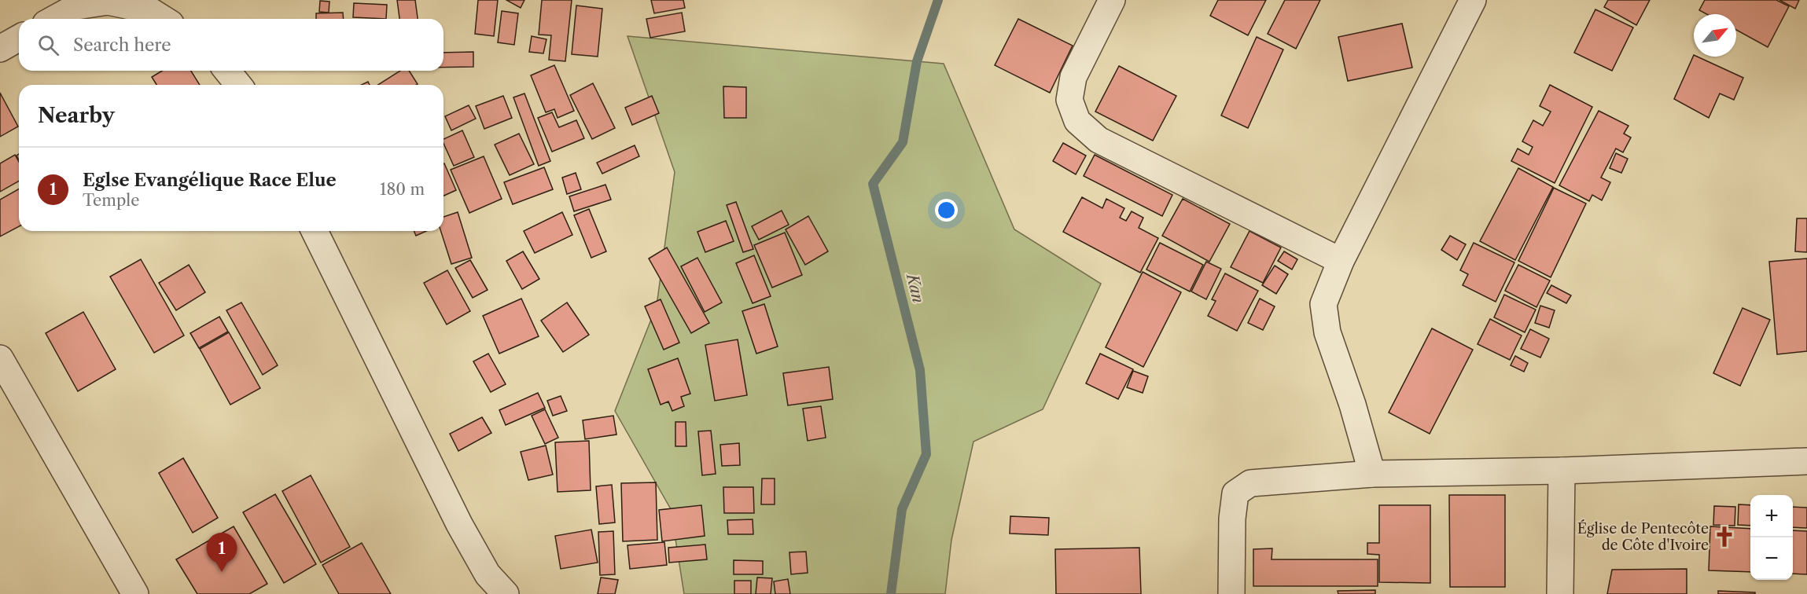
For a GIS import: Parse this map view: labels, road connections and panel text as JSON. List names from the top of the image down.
{
  "water": ["Kan"],
  "places": {
    "church": ["Église de Pentecôte de Côte d'Ivoire"]
  },
  "north": "top right",
  "page": {
    "search": "Search here",
    "heading": "Nearby",
    "list": [
      {
        "mark": "1",
        "name": "Eglse Evangélique Race Elue",
        "note": "Temple",
        "value": "180 m"
      }
    ],
    "map_buttons": ["+", "−"],
    "pins": "1"
  }
}
